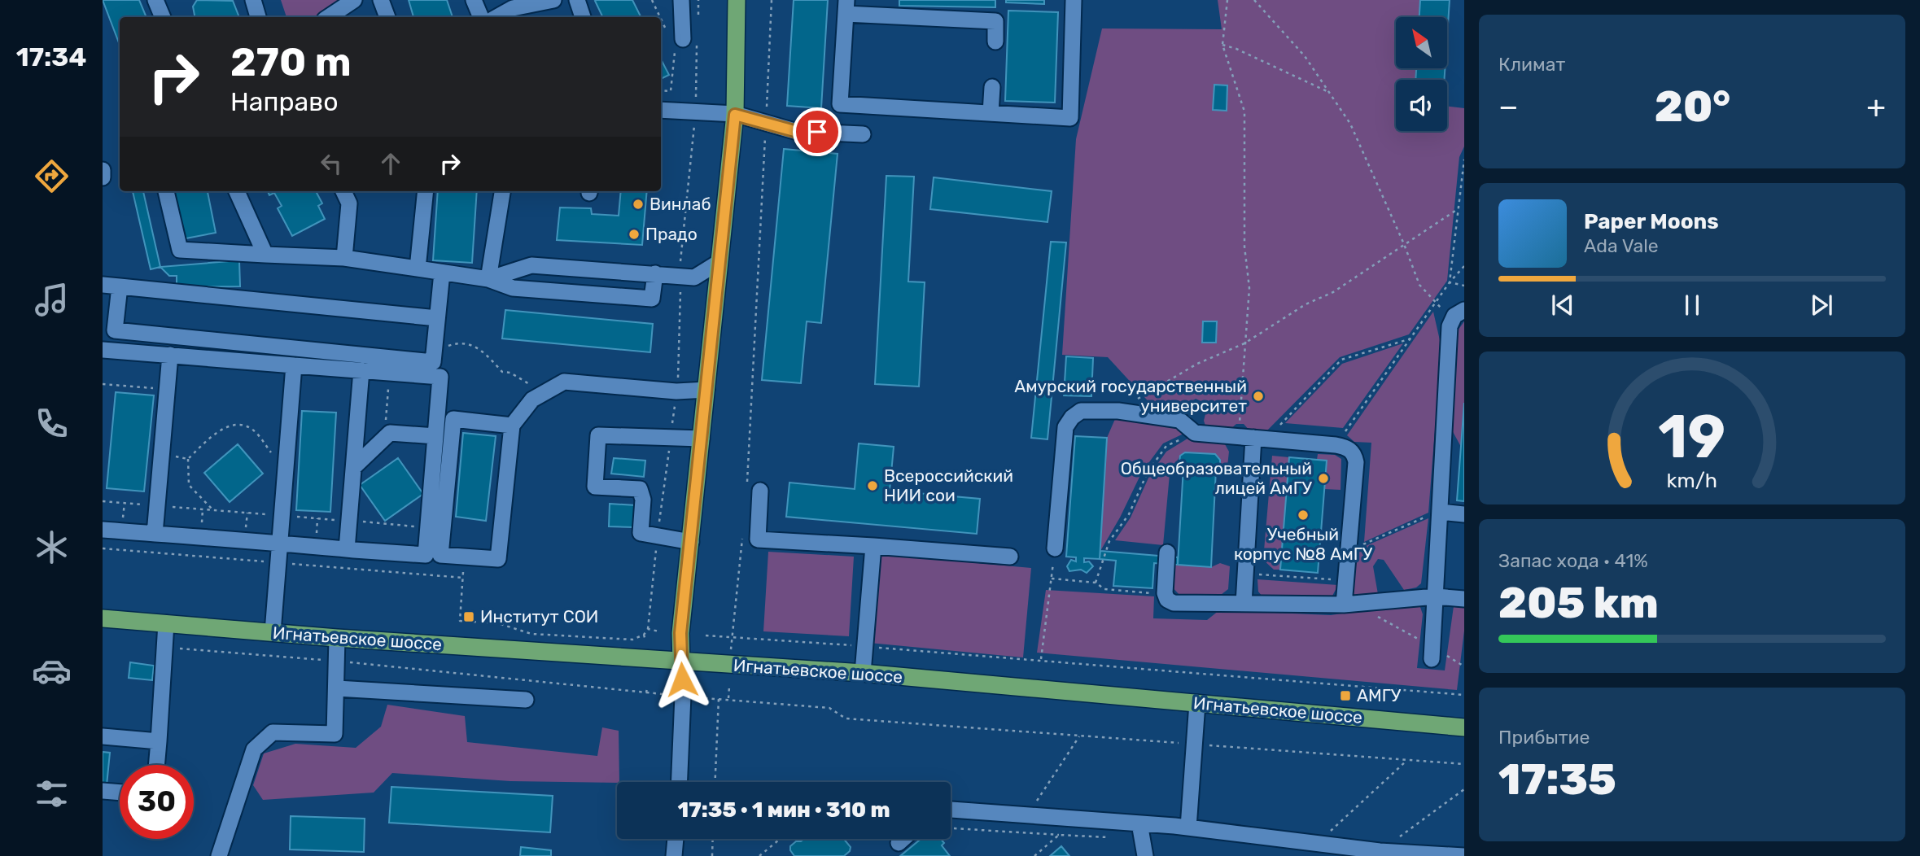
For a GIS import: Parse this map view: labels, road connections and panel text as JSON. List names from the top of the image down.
{
  "streets": {
    "main road": ["Игнатьевское шоссе"]
  },
  "places": {
    "other": [
      "Винлаб",
      "Прадо",
      "Амурский государственный университет",
      "Общеобразовательный лицей АмГУ",
      "Всероссийский НИИ сои",
      "Учебный корпус №8 АмГУ"
    ],
    "transit": ["Институт СОИ", "АМГУ"]
  },
  "north": "top left",
  "page": {
    "tabs": "17:34",
    "tile": [
      "Климат",
      ["Запас хода · 41%", "205 km"],
      ["Прибытие", "17:35"]
    ],
    "turn": ["270 m", "Направо"],
    "heat": ["−", "20°", "+"],
    "song": ["Paper Moons", "Ada Vale"],
    "limit": "30",
    "trip": "17:35 · 1 мин · 310 m",
    "gauge": ["19", "km/h"]
  }
}
